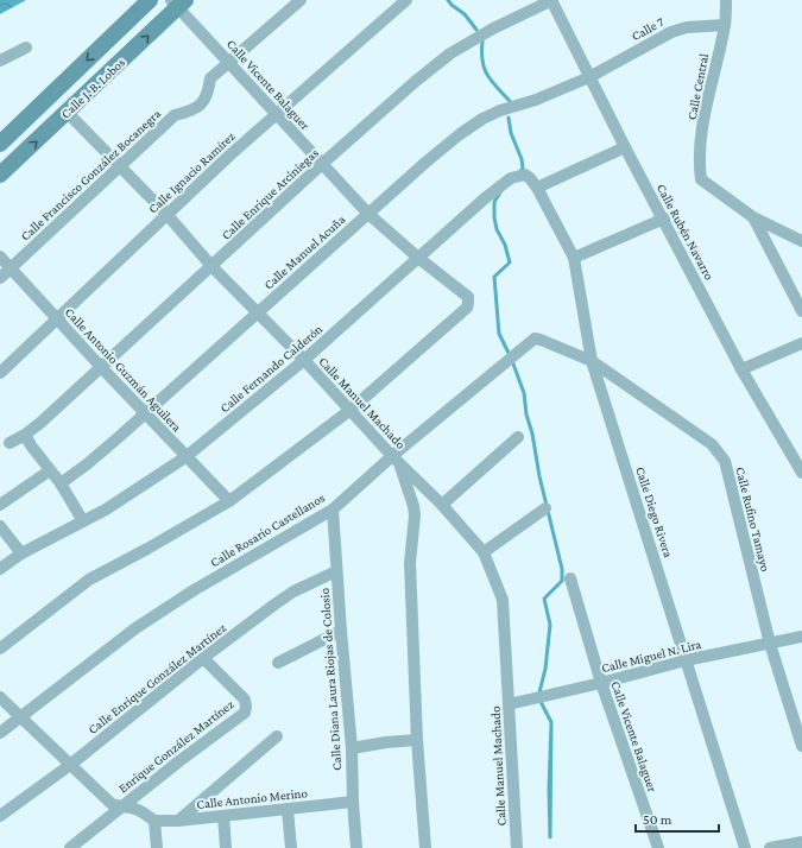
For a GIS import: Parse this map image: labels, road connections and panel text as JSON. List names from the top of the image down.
{
  "streets": {
    "main road": ["Calle J. B. Lobos"],
    "street": [
      "Calle 7",
      "Calle Vicente Balaguer",
      "Calle Central",
      "Calle Ignacio Ramírez",
      "Calle Francisco González Bocanegra",
      "Calle Enrique Arciniegas",
      "Calle Rubén Navarro",
      "Calle Manuel Acuña",
      "Calle Fernando Calderón",
      "Calle Antonio Guzmán Aguilera",
      "Calle Manuel Machado",
      "Calle Diego Rivera",
      "Calle Rufino Tamayo",
      "Calle Rosario Castellanos",
      "Calle Miguel N. Lira",
      "Calle Enrique González Martínez",
      "Calle Diana Laura Riojas de Colosio",
      "Enrique González Martínez",
      "Calle Antonio Merino"
    ]
  },
  "crossings": [
    ["Calle 7", "Calle Central"],
    ["Calle 7", "Calle Rubén Navarro"],
    ["Calle 7", "Calle Manuel Acuña"],
    ["Calle Vicente Balaguer", "Calle J. B. Lobos"],
    ["Calle Vicente Balaguer", "Calle Ignacio Ramírez"],
    ["Calle Vicente Balaguer", "Calle Francisco González Bocanegra"],
    ["Calle Vicente Balaguer", "Calle Enrique Arciniegas"],
    ["Calle Vicente Balaguer", "Calle Manuel Acuña"],
    ["Calle Vicente Balaguer", "Calle Fernando Calderón"],
    ["Calle Vicente Balaguer", "Calle Manuel Machado"],
    ["Calle Vicente Balaguer", "Calle Miguel N. Lira"],
    ["Calle J. B. Lobos", "Calle Manuel Machado"],
    ["Calle Ignacio Ramírez", "Calle Antonio Guzmán Aguilera"],
    ["Calle Ignacio Ramírez", "Calle Manuel Machado"],
    ["Calle Francisco González Bocanegra", "Calle Antonio Guzmán Aguilera"],
    ["Calle Francisco González Bocanegra", "Calle Manuel Machado"],
    ["Calle Enrique Arciniegas", "Calle Rubén Navarro"],
    ["Calle Enrique Arciniegas", "Calle Antonio Guzmán Aguilera"],
    ["Calle Enrique Arciniegas", "Calle Manuel Machado"],
    ["Calle Rubén Navarro", "Calle Manuel Acuña"],
    ["Calle Manuel Acuña", "Calle Antonio Guzmán Aguilera"],
    ["Calle Manuel Acuña", "Calle Manuel Machado"],
    ["Calle Fernando Calderón", "Calle Antonio Guzmán Aguilera"],
    ["Calle Fernando Calderón", "Calle Manuel Machado"],
    ["Calle Fernando Calderón", "Calle Diego Rivera"],
    ["Calle Manuel Machado", "Calle Rosario Castellanos"],
    ["Calle Manuel Machado", "Calle Miguel N. Lira"],
    ["Calle Diego Rivera", "Calle Rufino Tamayo"],
    ["Calle Diego Rivera", "Calle Rosario Castellanos"],
    ["Calle Diego Rivera", "Calle Miguel N. Lira"],
    ["Calle Rufino Tamayo", "Calle Rosario Castellanos"],
    ["Calle Rufino Tamayo", "Calle Miguel N. Lira"],
    ["Calle Rosario Castellanos", "Calle Diana Laura Riojas de Colosio"],
    ["Calle Enrique González Martínez", "Calle Diana Laura Riojas de Colosio"],
    ["Calle Enrique González Martínez", "Enrique González Martínez"],
    ["Calle Diana Laura Riojas de Colosio", "Calle Antonio Merino"]
  ],
  "scale_bar": "50 m"
}
